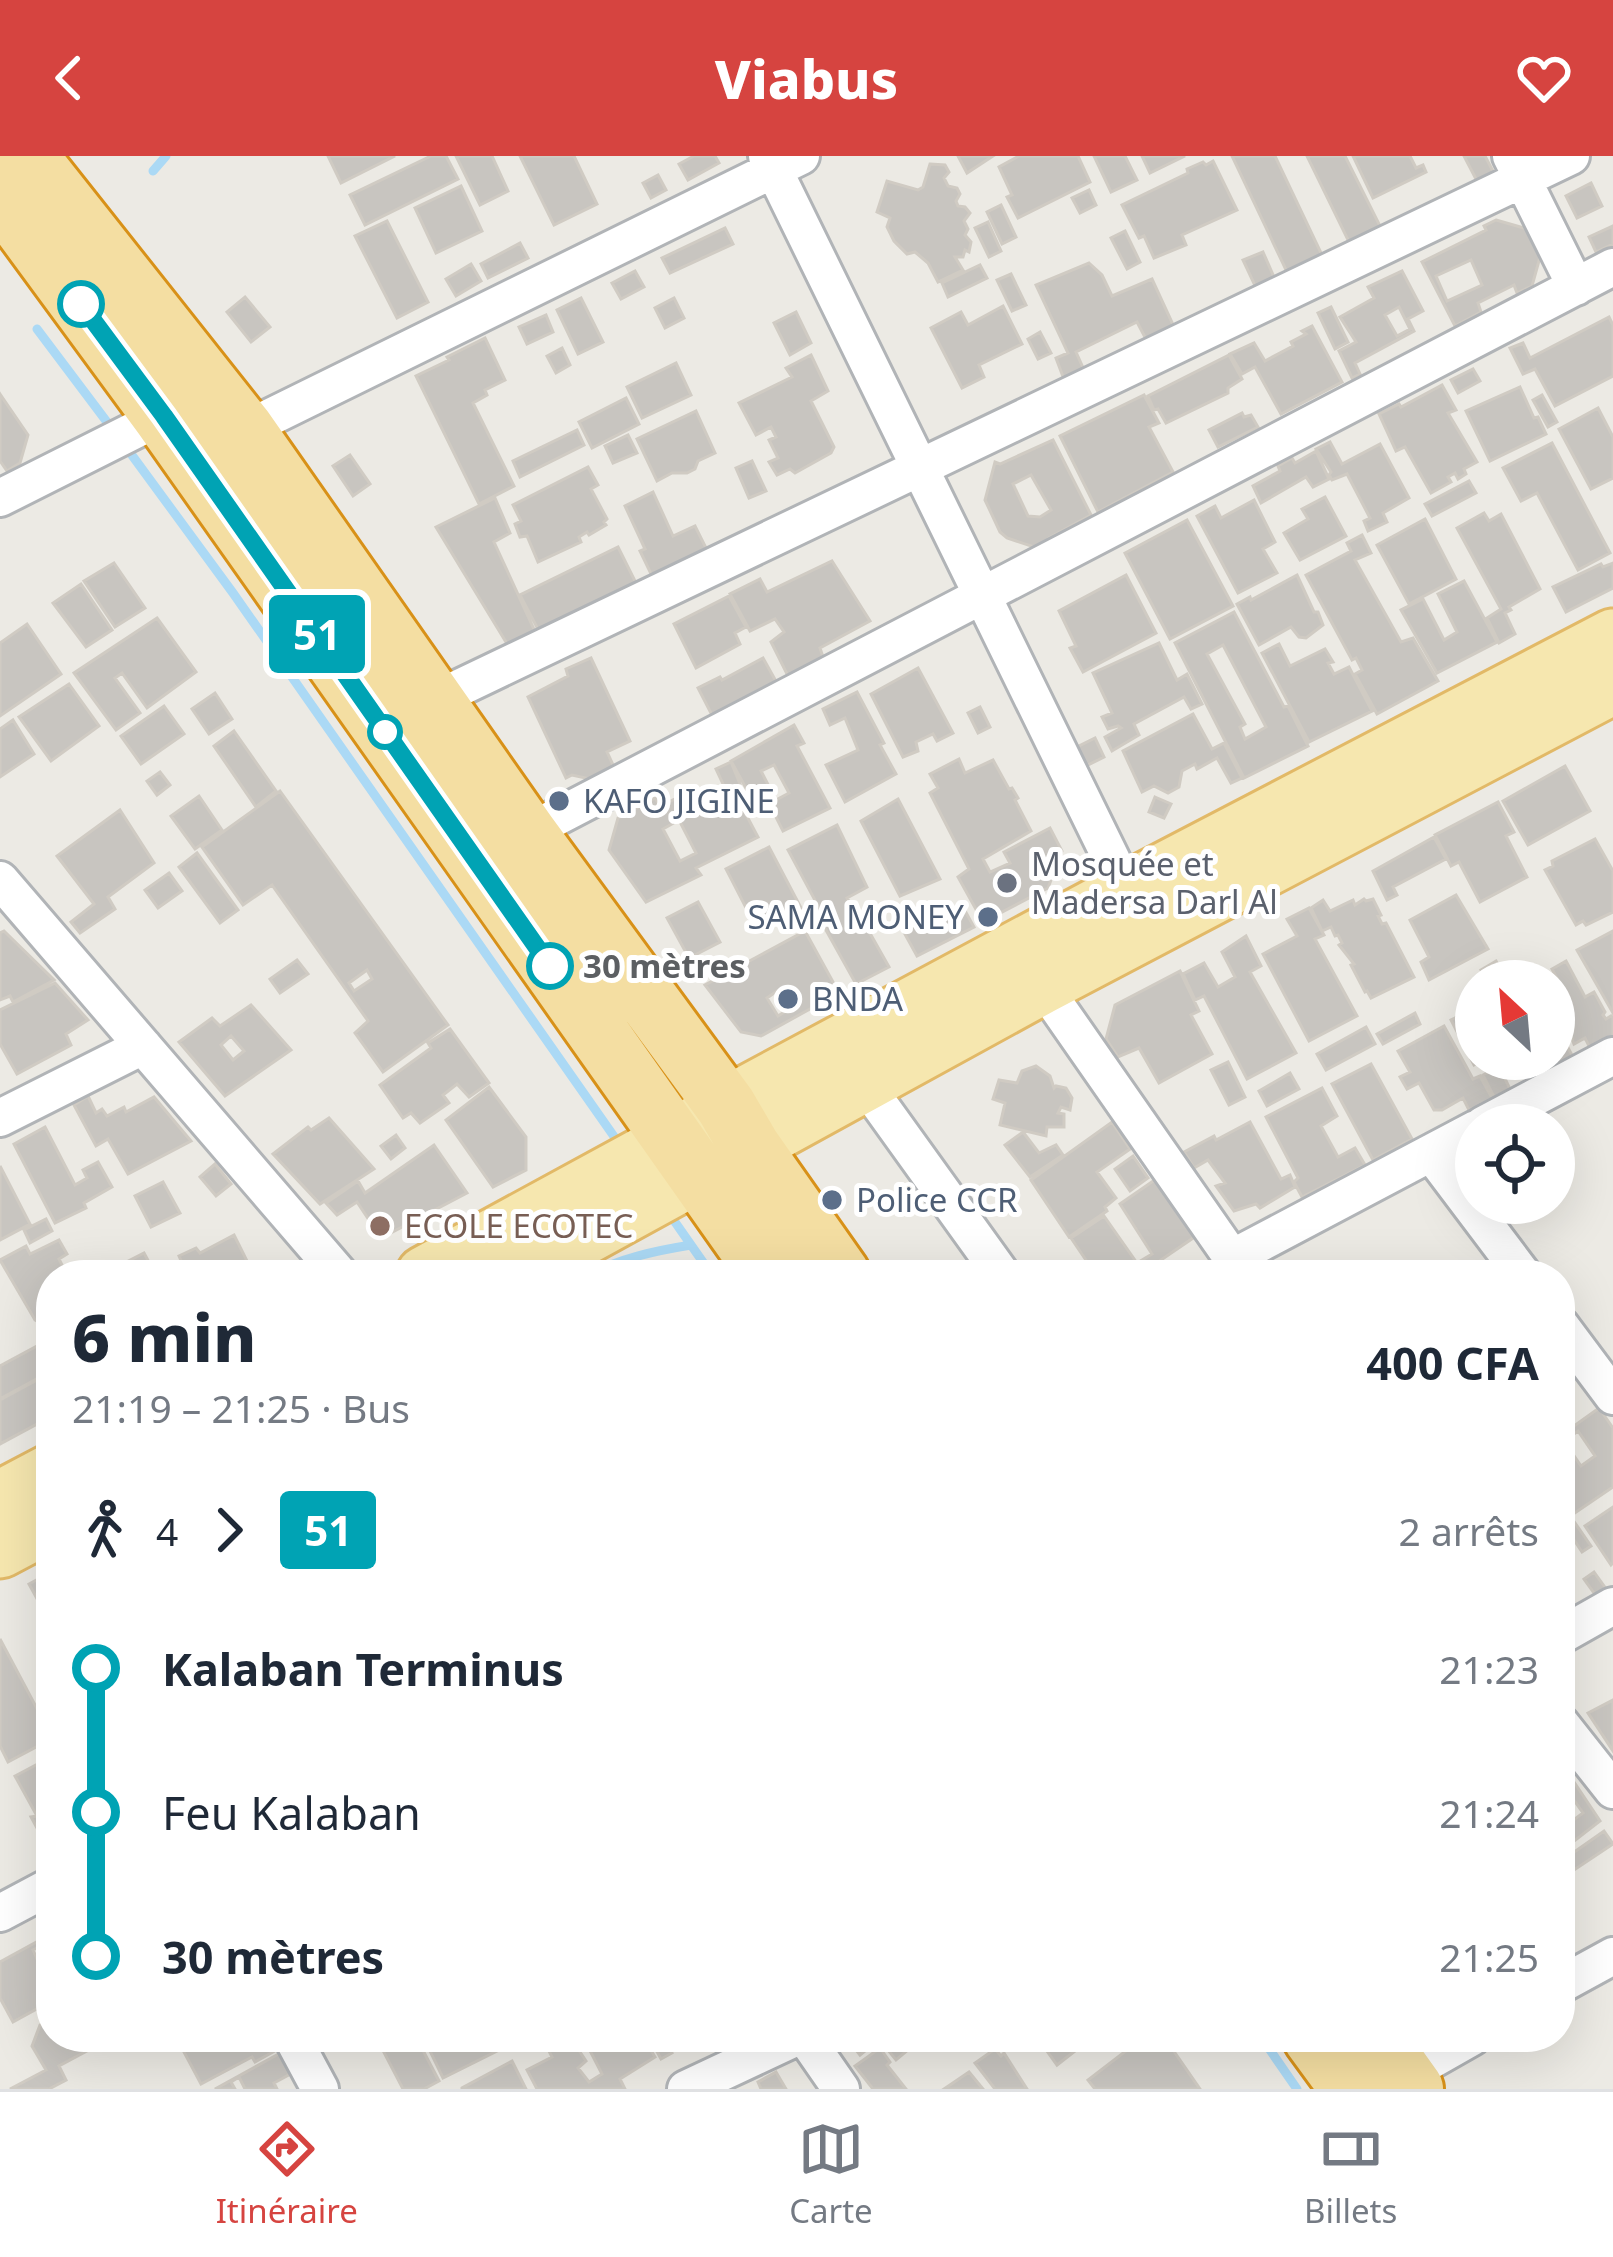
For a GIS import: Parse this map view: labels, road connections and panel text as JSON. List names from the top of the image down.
{
  "places": [
    "KAFO JIGINE",
    "Mosquée et Madersa Darl Al",
    "SAMA MONEY",
    "30 mètres",
    "BNDA",
    "Police CCR",
    "ECOLE ECOTEC"
  ],
  "lines": ["bus line 51"],
  "north": "top left",
  "page": {
    "header": "Viabus",
    "on_map": "51",
    "heading": ["6 min", "21:19 – 21:25 · Bus", "400 CFA"],
    "legs": ["4", "51", "2 arrêts"],
    "list": [
      {
        "name": "Kalaban Terminus",
        "value": "21:23"
      },
      {
        "name": "Feu Kalaban",
        "value": "21:24"
      },
      {
        "name": "30 mètres",
        "value": "21:25"
      }
    ],
    "tabs": ["Itinéraire", "Carte", "Billets"]
  }
}
